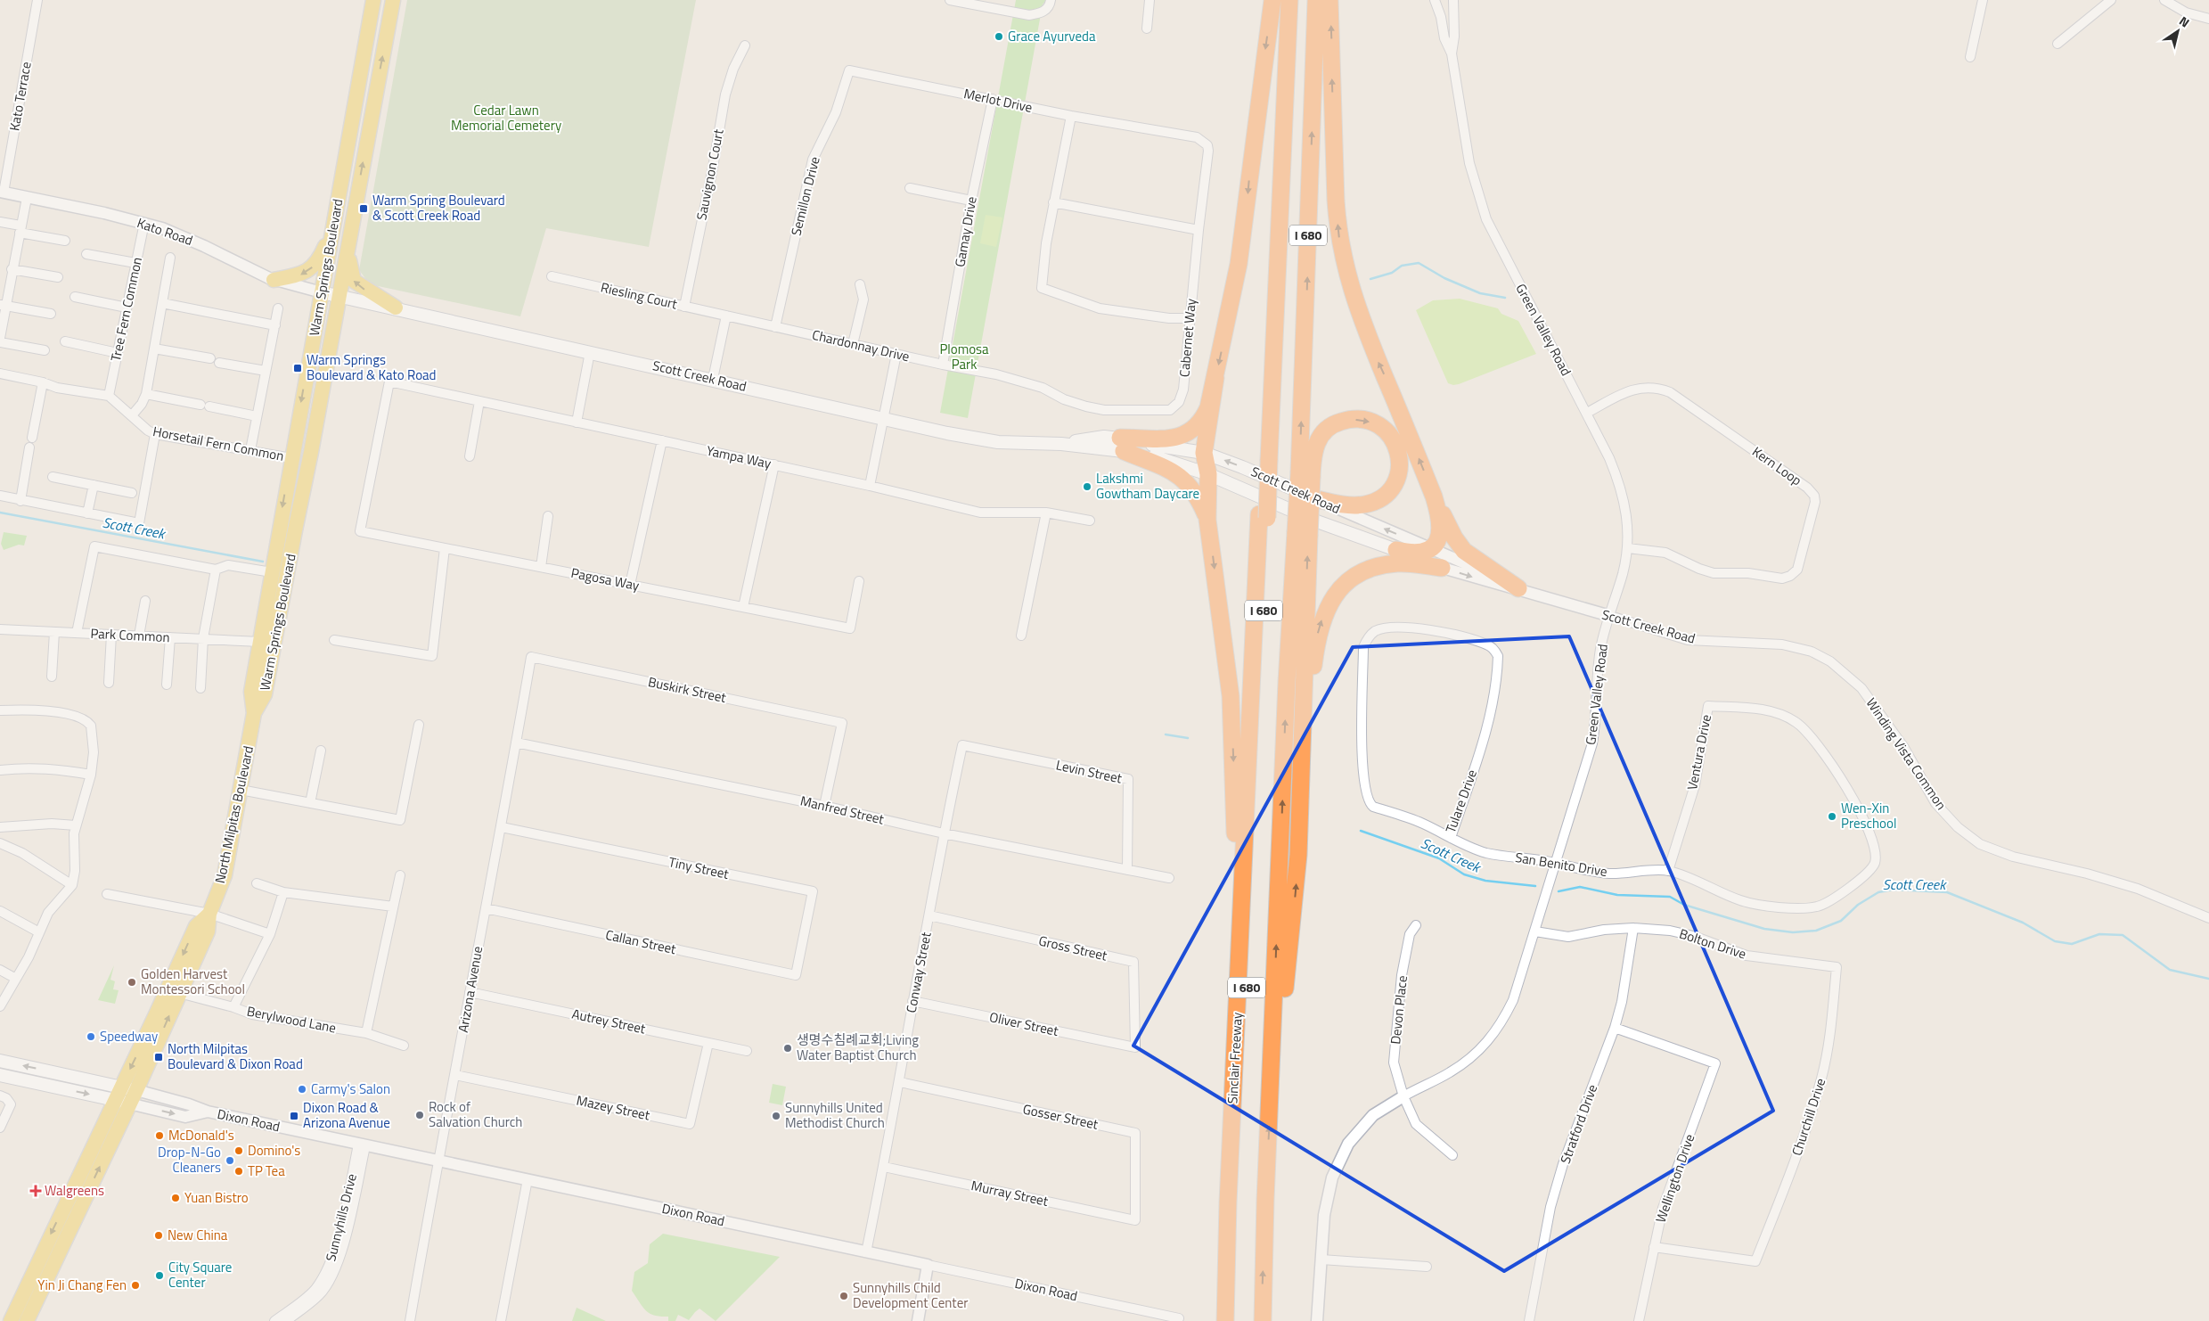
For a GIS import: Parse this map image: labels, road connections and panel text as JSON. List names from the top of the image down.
{
  "streets": {
    "highway": ["I 680", "Sinclair Freeway"],
    "main road": [
      "Warm Springs Boulevard",
      "Scott Creek Road",
      "North Milpitas Boulevard",
      "Dixon Road"
    ],
    "street": [
      "Kato Terrace",
      "Merlot Drive",
      "Sauvignon Court",
      "Semillon Drive",
      "Kato Road",
      "Gamay Drive",
      "Riesling Court",
      "Tree Fern Common",
      "Green Valley Road",
      "Cabernet Way",
      "Chardonnay Drive",
      "Horsetail Fern Common",
      "Yampa Way",
      "Kern Loop",
      "Pagosa Way",
      "Park Common",
      "Buskirk Street",
      "Ventura Drive",
      "Winding Vista Common",
      "Levin Street",
      "Tulare Drive",
      "Manfred Street",
      "San Benito Drive",
      "Tiny Street",
      "Callan Street",
      "Bolton Drive",
      "Gross Street",
      "Conway Street",
      "Arizona Avenue",
      "Devon Place",
      "Berylwood Lane",
      "Autrey Street",
      "Oliver Street",
      "Mazey Street",
      "Gosser Street",
      "Churchill Drive",
      "Stratford Drive",
      "Wellington Drive",
      "Murray Street",
      "Sunnyhills Drive"
    ]
  },
  "crossings": [
    ["Kato Terrace", "Kato Road"],
    ["Merlot Drive", "Semillon Drive"],
    ["Merlot Drive", "Gamay Drive"],
    ["Merlot Drive", "Cabernet Way"],
    ["Sauvignon Court", "Riesling Court"],
    ["Semillon Drive", "Chardonnay Drive"],
    ["Kato Road", "Warm Springs Boulevard"],
    ["Kato Road", "Tree Fern Common"],
    ["Kato Road", "Scott Creek Road"],
    ["Gamay Drive", "Chardonnay Drive"],
    ["I 680", "Sinclair Freeway"],
    ["Warm Springs Boulevard", "Scott Creek Road"],
    ["Warm Springs Boulevard", "Horsetail Fern Common"],
    ["Warm Springs Boulevard", "Park Common"],
    ["Warm Springs Boulevard", "North Milpitas Boulevard"],
    ["Riesling Court", "Chardonnay Drive"],
    ["Tree Fern Common", "Horsetail Fern Common"],
    ["Green Valley Road", "Scott Creek Road"],
    ["Green Valley Road", "Kern Loop"],
    ["Green Valley Road", "San Benito Drive"],
    ["Green Valley Road", "Bolton Drive"],
    ["Green Valley Road", "Devon Place"],
    ["Cabernet Way", "Chardonnay Drive"],
    ["Scott Creek Road", "Winding Vista Common"],
    ["Yampa Way", "Pagosa Way"],
    ["Buskirk Street", "Manfred Street"],
    ["Buskirk Street", "Arizona Avenue"],
    ["Ventura Drive", "San Benito Drive"],
    ["Levin Street", "Manfred Street"],
    ["Levin Street", "Conway Street"],
    ["Tulare Drive", "San Benito Drive"],
    ["Manfred Street", "Conway Street"],
    ["Manfred Street", "Arizona Avenue"],
    ["North Milpitas Boulevard", "Berylwood Lane"],
    ["North Milpitas Boulevard", "Dixon Road"],
    ["Tiny Street", "Callan Street"],
    ["Tiny Street", "Arizona Avenue"],
    ["Callan Street", "Arizona Avenue"],
    ["Bolton Drive", "Churchill Drive"],
    ["Bolton Drive", "Stratford Drive"],
    ["Gross Street", "Conway Street"],
    ["Gross Street", "Oliver Street"],
    ["Conway Street", "Oliver Street"],
    ["Conway Street", "Gosser Street"],
    ["Conway Street", "Dixon Road"],
    ["Conway Street", "Murray Street"],
    ["Arizona Avenue", "Autrey Street"],
    ["Arizona Avenue", "Mazey Street"],
    ["Arizona Avenue", "Dixon Road"],
    ["Autrey Street", "Mazey Street"],
    ["Gosser Street", "Murray Street"],
    ["Churchill Drive", "Wellington Drive"],
    ["Dixon Road", "Sunnyhills Drive"],
    ["Stratford Drive", "Wellington Drive"]
  ],
  "water": ["Scott Creek"],
  "parks": ["Cedar Lawn Memorial Cemetery", "Plomosa Park"],
  "places": {
    "other": [
      "Grace Ayurveda",
      "Lakshmi Gowtham Daycare",
      "Wen-Xin Preschool",
      "Golden Harvest Montessori School",
      "Speedway",
      "생명수침례교회;Living Water Baptist Church",
      "Carmy's Salon",
      "Rock of Salvation Church",
      "Sunnyhills United Methodist Church",
      "McDonald's",
      "Domino's",
      "Drop-N-Go Cleaners",
      "TP Tea",
      "Yuan Bistro",
      "New China",
      "City Square Center",
      "Yin Ji Chang Fen",
      "Sunnyhills Child Development Center"
    ],
    "transit": [
      "Warm Spring Boulevard & Scott Creek Road",
      "Warm Springs Boulevard & Kato Road",
      "North Milpitas Boulevard & Dixon Road",
      "Dixon Road & Arizona Avenue"
    ],
    "health": ["Walgreens"]
  },
  "north": "top right"
}
